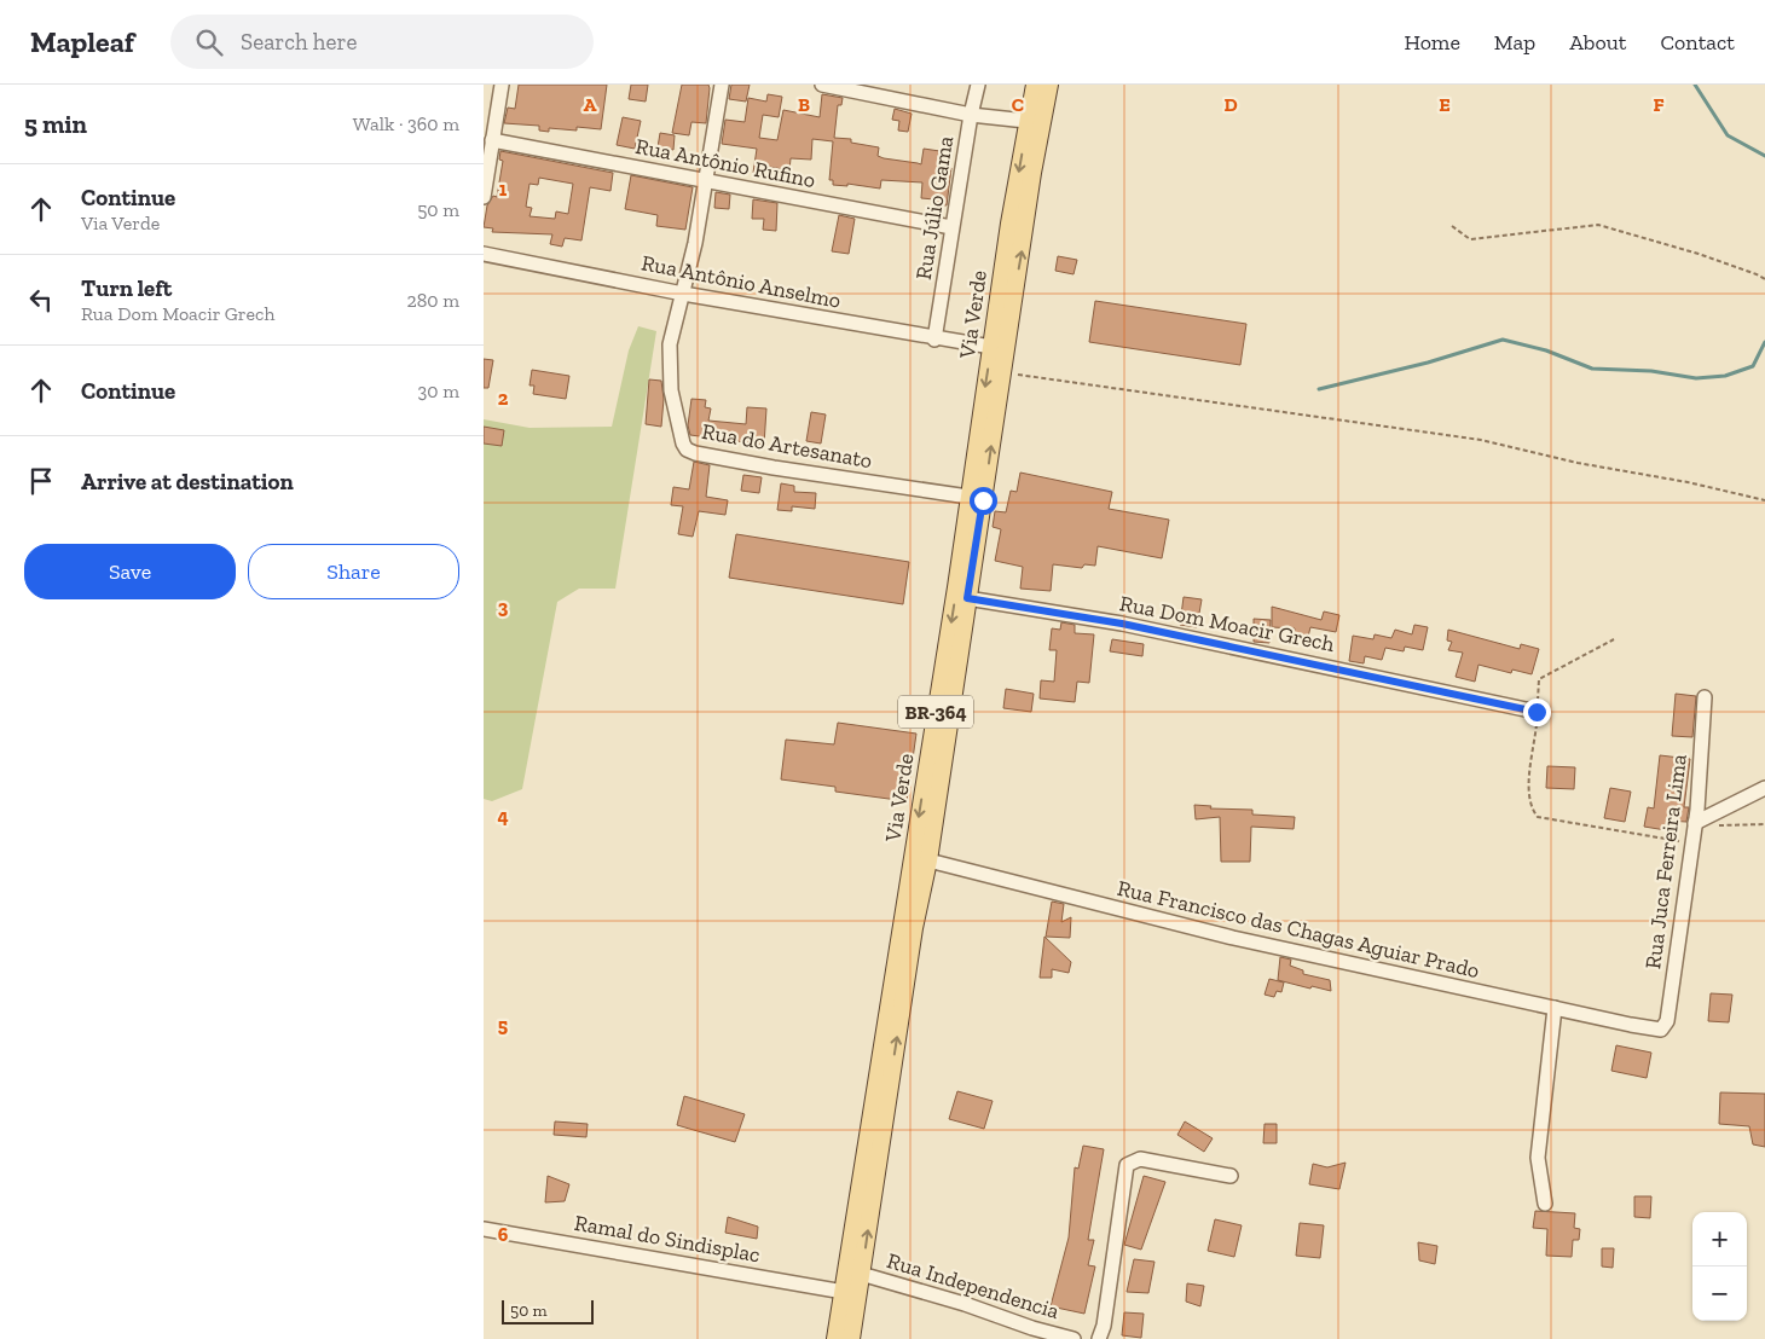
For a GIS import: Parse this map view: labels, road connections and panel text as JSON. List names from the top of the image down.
{
  "streets": {
    "main road": ["Via Verde", "BR-364"],
    "street": [
      "Rua Antônio Rufino",
      "Rua Júlio Gama",
      "Rua Antônio Anselmo",
      "Rua do Artesanato",
      "Rua Dom Moacir Grech",
      "Rua Juca Ferreira Lima",
      "Rua Francisco das Chagas Aguiar Prado",
      "Ramal do Sindisplac",
      "Rua Independencia"
    ]
  },
  "crossings": [
    ["Rua Antônio Rufino", "Rua Júlio Gama"],
    ["Rua Júlio Gama", "Rua Antônio Anselmo"],
    ["Rua Antônio Anselmo", "Via Verde"],
    ["Rua Antônio Anselmo", "Rua do Artesanato"],
    ["Via Verde", "Rua do Artesanato"],
    ["Via Verde", "Rua Dom Moacir Grech"],
    ["Via Verde", "Rua Francisco das Chagas Aguiar Prado"],
    ["Via Verde", "Ramal do Sindisplac"],
    ["Via Verde", "Rua Independencia"],
    ["Rua Juca Ferreira Lima", "Rua Francisco das Chagas Aguiar Prado"]
  ],
  "scale_bar": "50 m",
  "page": {
    "header": "Mapleaf",
    "search": "Search here",
    "nav": [
      "Home",
      "Map",
      "About",
      "Contact"
    ],
    "heading": ["5 min", "Walk · 360 m"],
    "list": [
      ["Continue", "Via Verde", "50 m"],
      ["Turn left", "Rua Dom Moacir Grech", "280 m"],
      ["Continue", "30 m"],
      "Arrive at destination"
    ],
    "buttons": ["Save", "Share"],
    "map_buttons": ["+", "−"],
    "scale": "50 m"
  },
  "grid": {
    "columns": [
      "A",
      "B",
      "C",
      "D",
      "E",
      "F"
    ],
    "rows": [
      "1",
      "2",
      "3",
      "4",
      "5",
      "6"
    ]
  }
}
